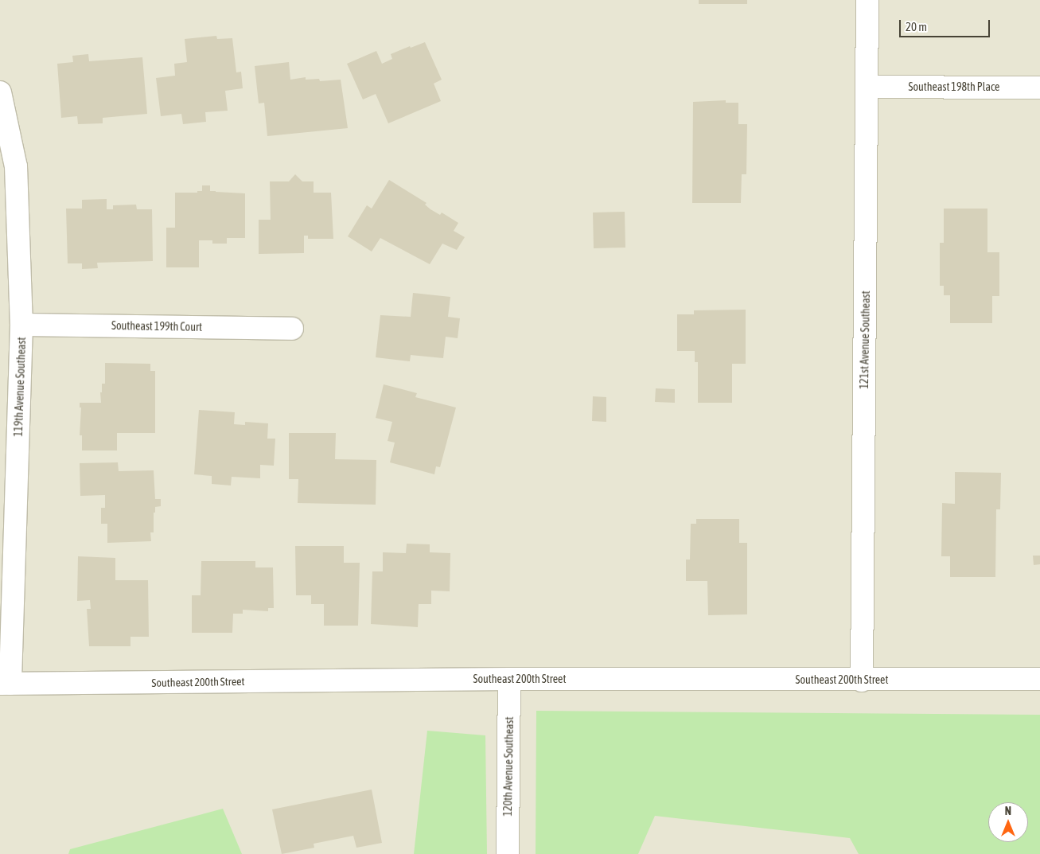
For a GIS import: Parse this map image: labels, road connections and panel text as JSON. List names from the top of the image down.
{
  "streets": {
    "street": [
      "Southeast 198th Place",
      "Southeast 199th Court",
      "121st Avenue Southeast",
      "119th Avenue Southeast",
      "Southeast 200th Street",
      "120th Avenue Southeast"
    ]
  },
  "crossings": [
    ["Southeast 198th Place", "121st Avenue Southeast"],
    ["Southeast 199th Court", "119th Avenue Southeast"],
    ["121st Avenue Southeast", "Southeast 200th Street"],
    ["119th Avenue Southeast", "Southeast 200th Street"],
    ["Southeast 200th Street", "120th Avenue Southeast"]
  ],
  "scale_bar": "20 m",
  "north": "top"
}
